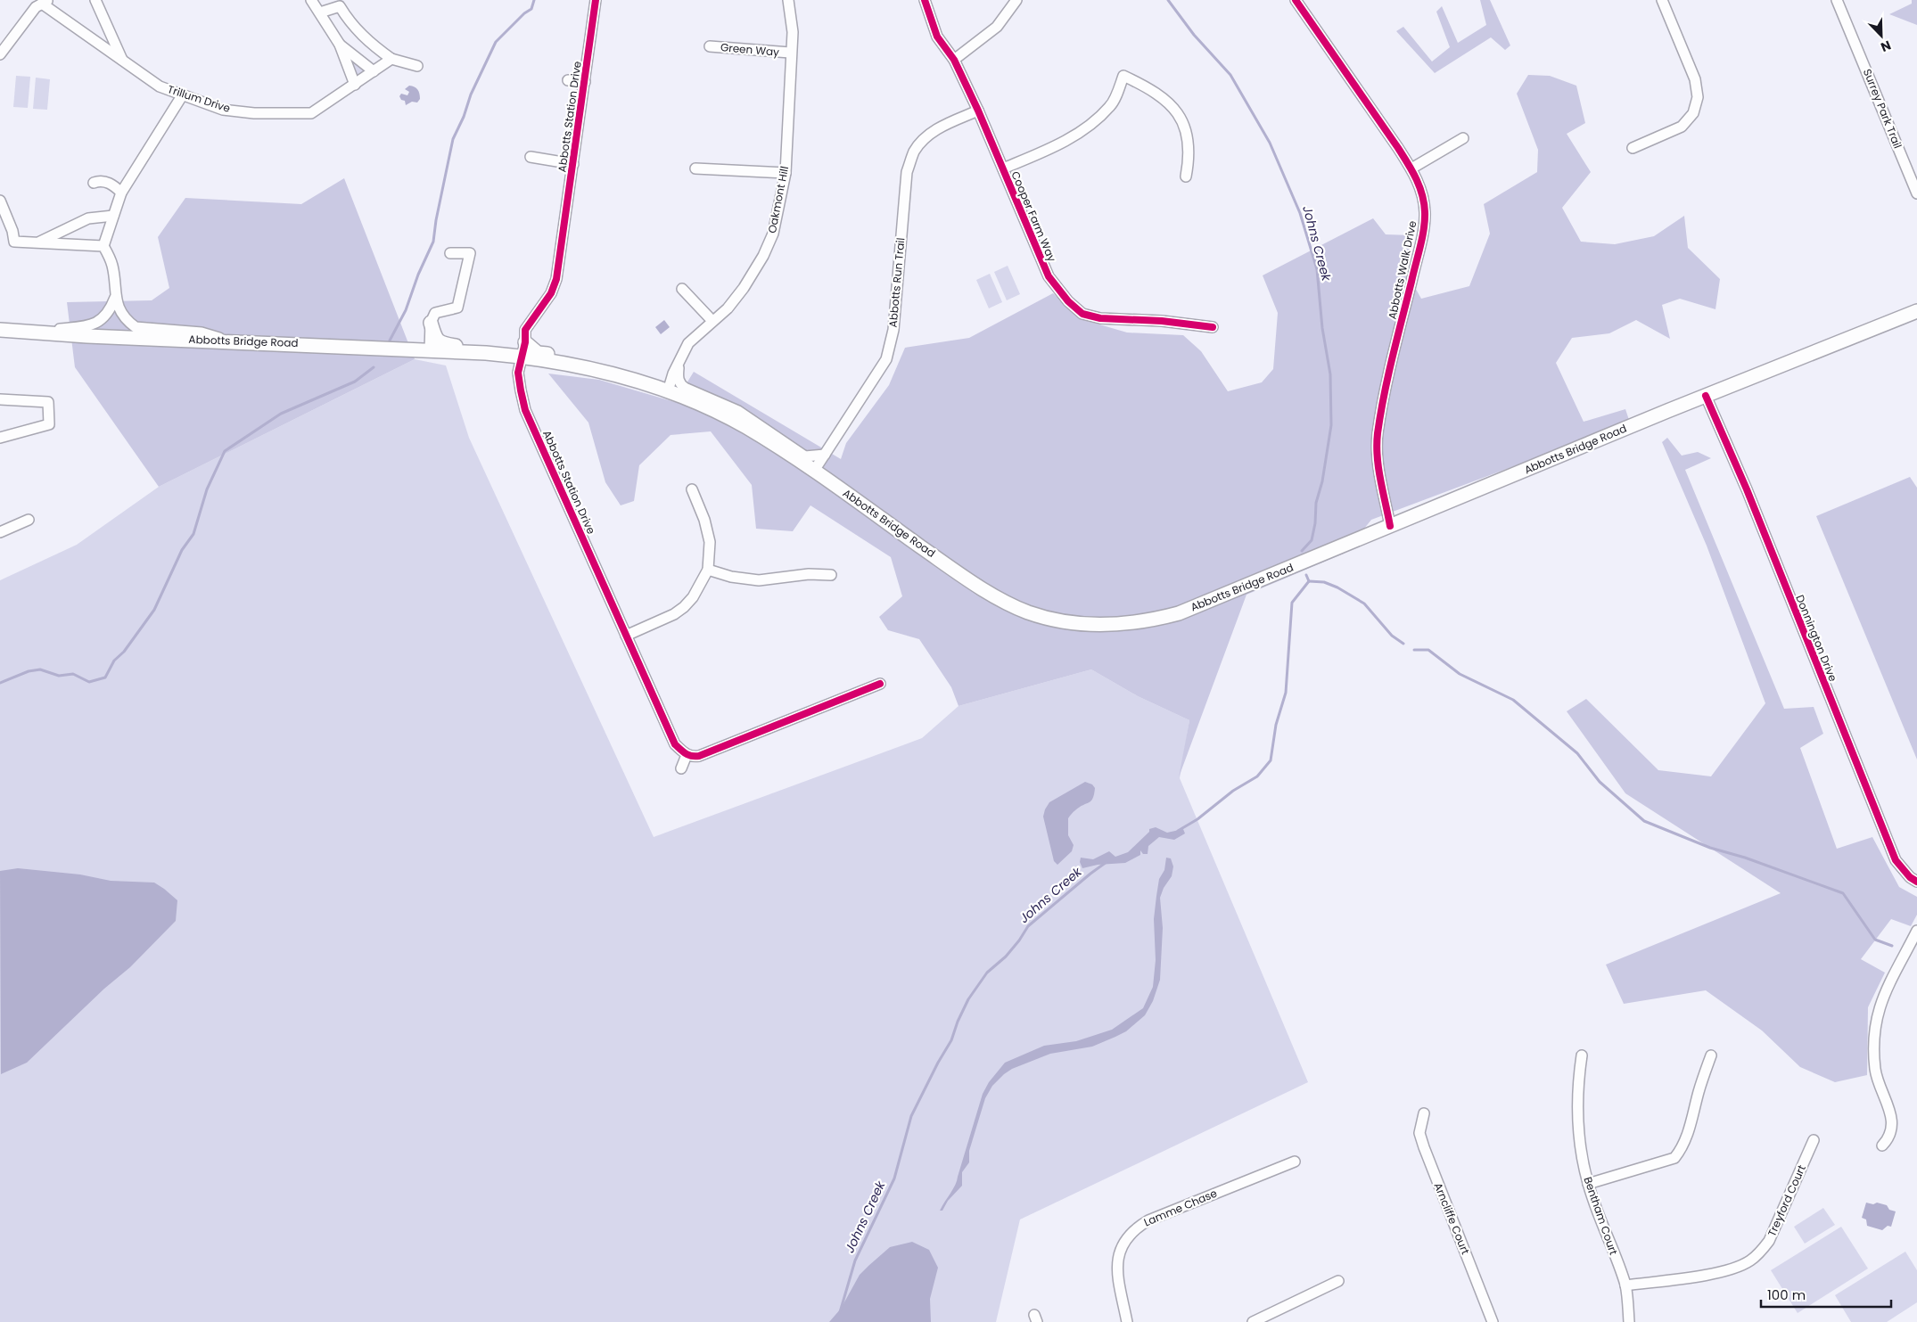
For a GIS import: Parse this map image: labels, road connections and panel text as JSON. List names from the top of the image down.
{
  "streets": {
    "main road": ["Abbotts Bridge Road"],
    "street": [
      "Green Way",
      "Trillum Drive",
      "Surrey Park Trail",
      "Abbotts Station Drive",
      "Oakmont Hill",
      "Cooper Farm Way",
      "Abbotts Walk Drive",
      "Abbotts Run Trail",
      "Donnington Drive",
      "Treyford Court",
      "Lamme Chase",
      "Bentham Court",
      "Arncliffe Court"
    ]
  },
  "crossings": [
    ["Green Way", "Oakmont Hill"],
    ["Abbotts Station Drive", "Abbotts Bridge Road"],
    ["Oakmont Hill", "Abbotts Bridge Road"],
    ["Cooper Farm Way", "Abbotts Run Trail"],
    ["Abbotts Walk Drive", "Abbotts Bridge Road"],
    ["Abbotts Run Trail", "Abbotts Bridge Road"],
    ["Abbotts Bridge Road", "Donnington Drive"],
    ["Treyford Court", "Bentham Court"]
  ],
  "water": ["Johns Creek"],
  "scale_bar": "100 m",
  "north": "bottom right"
}
